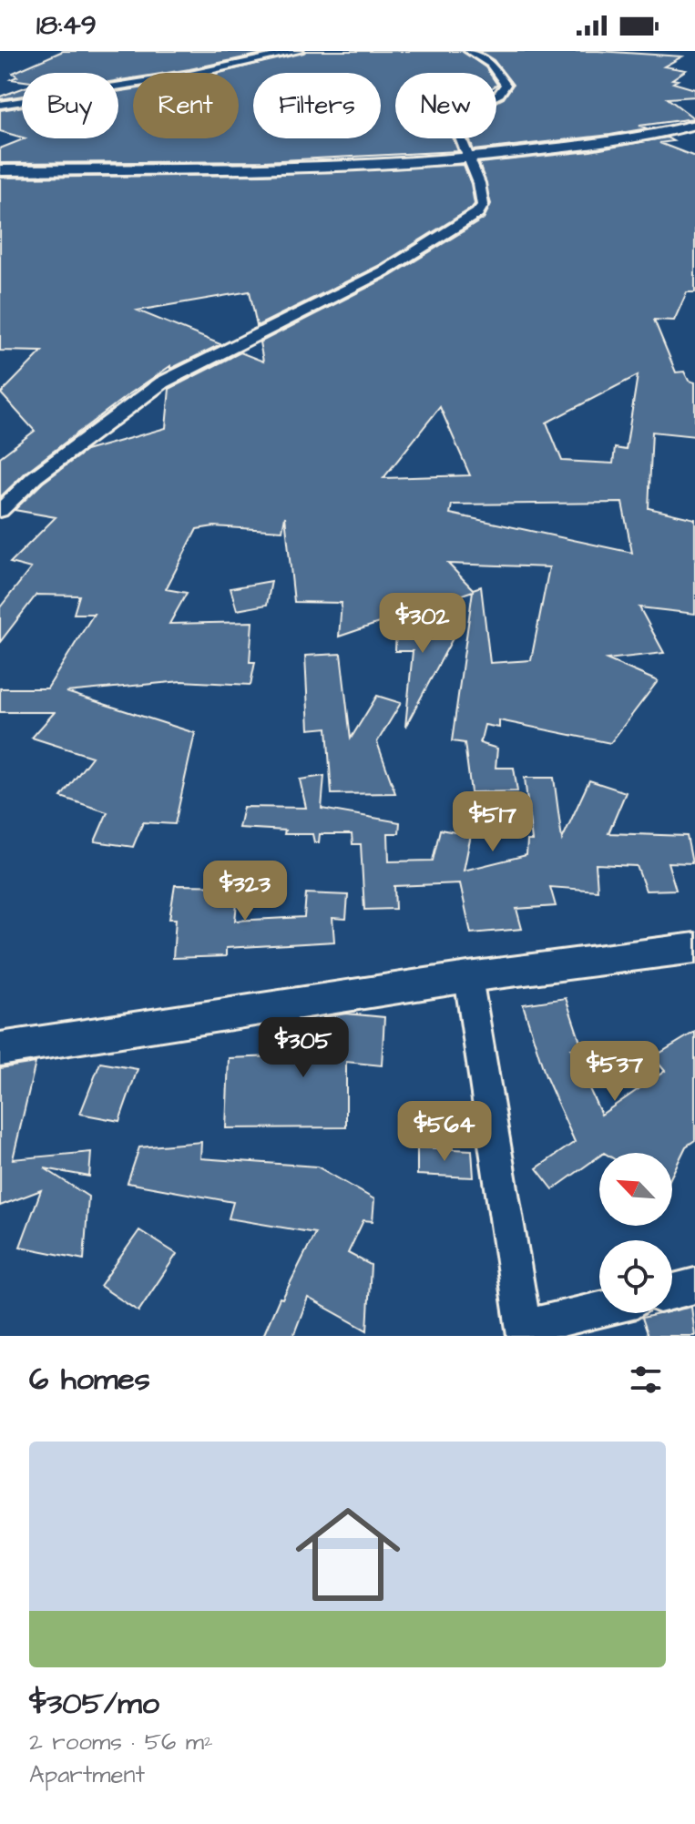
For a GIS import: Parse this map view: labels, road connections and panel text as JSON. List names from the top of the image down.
{
  "north": "top left",
  "page": {
    "status": "18:49",
    "chip": [
      "Buy",
      "Rent",
      "Filters",
      "New"
    ],
    "price": [
      "$302",
      "$517",
      "$323",
      "$305",
      "$537",
      "$564"
    ],
    "heading": "6 homes",
    "list": [
      {
        "name": "$305/mo",
        "note": "2 rooms · 56 m² · Apartment"
      }
    ]
  }
}
